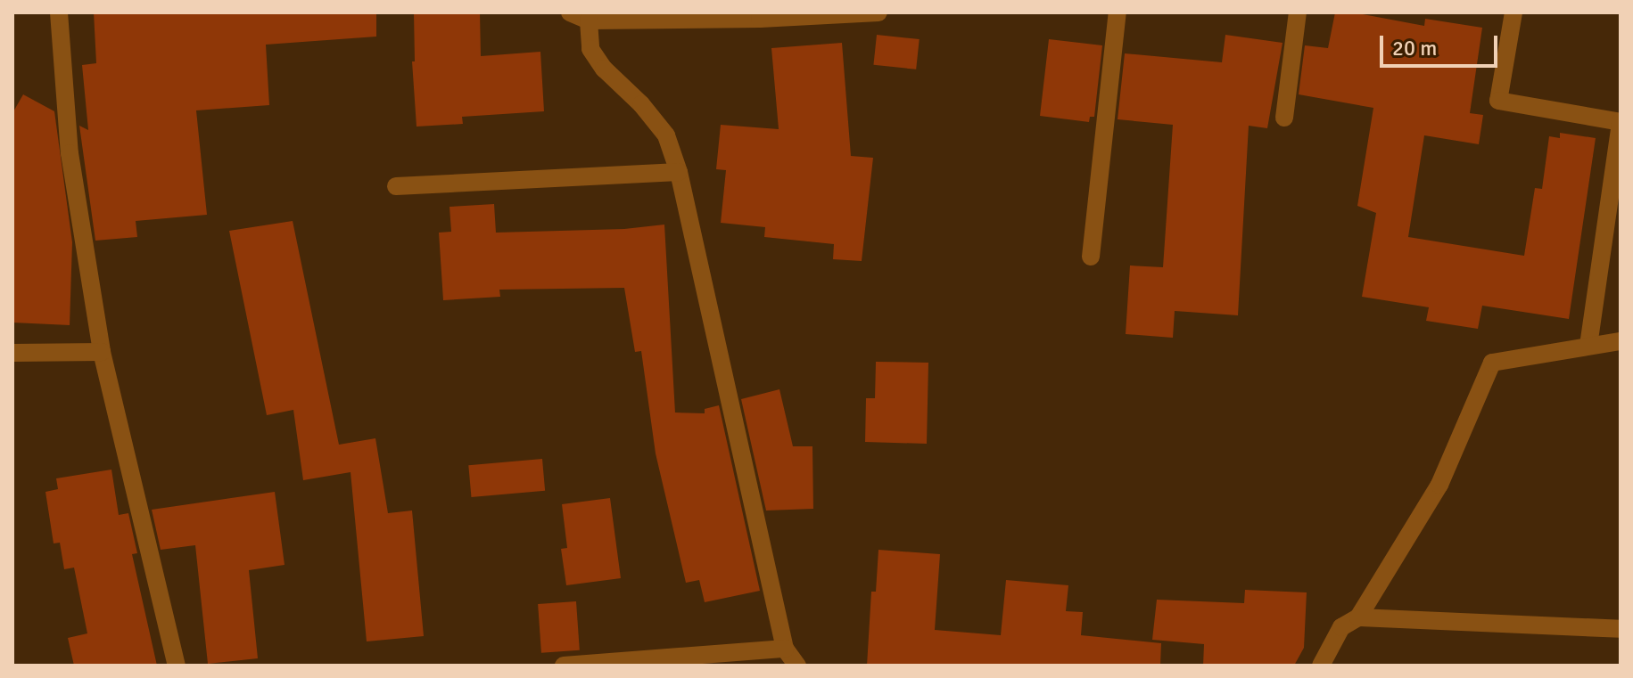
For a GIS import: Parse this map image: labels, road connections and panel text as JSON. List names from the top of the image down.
{
  "scale_bar": "20 m"
}
